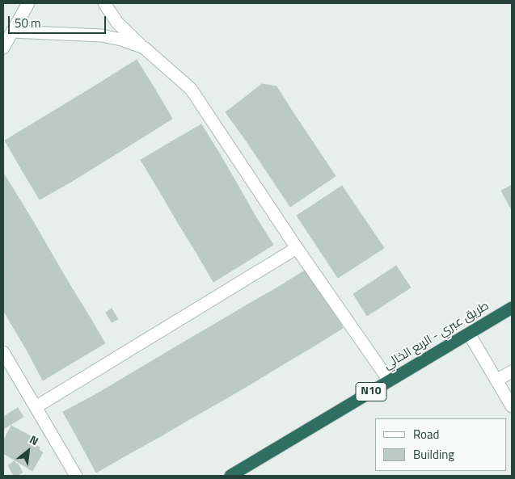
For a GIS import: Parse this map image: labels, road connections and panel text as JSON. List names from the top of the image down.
{
  "streets": {
    "highway": ["طريق عبري - الربع الخالي", "N10"]
  },
  "legend": ["Road", "Building"],
  "scale_bar": "50 m",
  "north": "top right"
}
